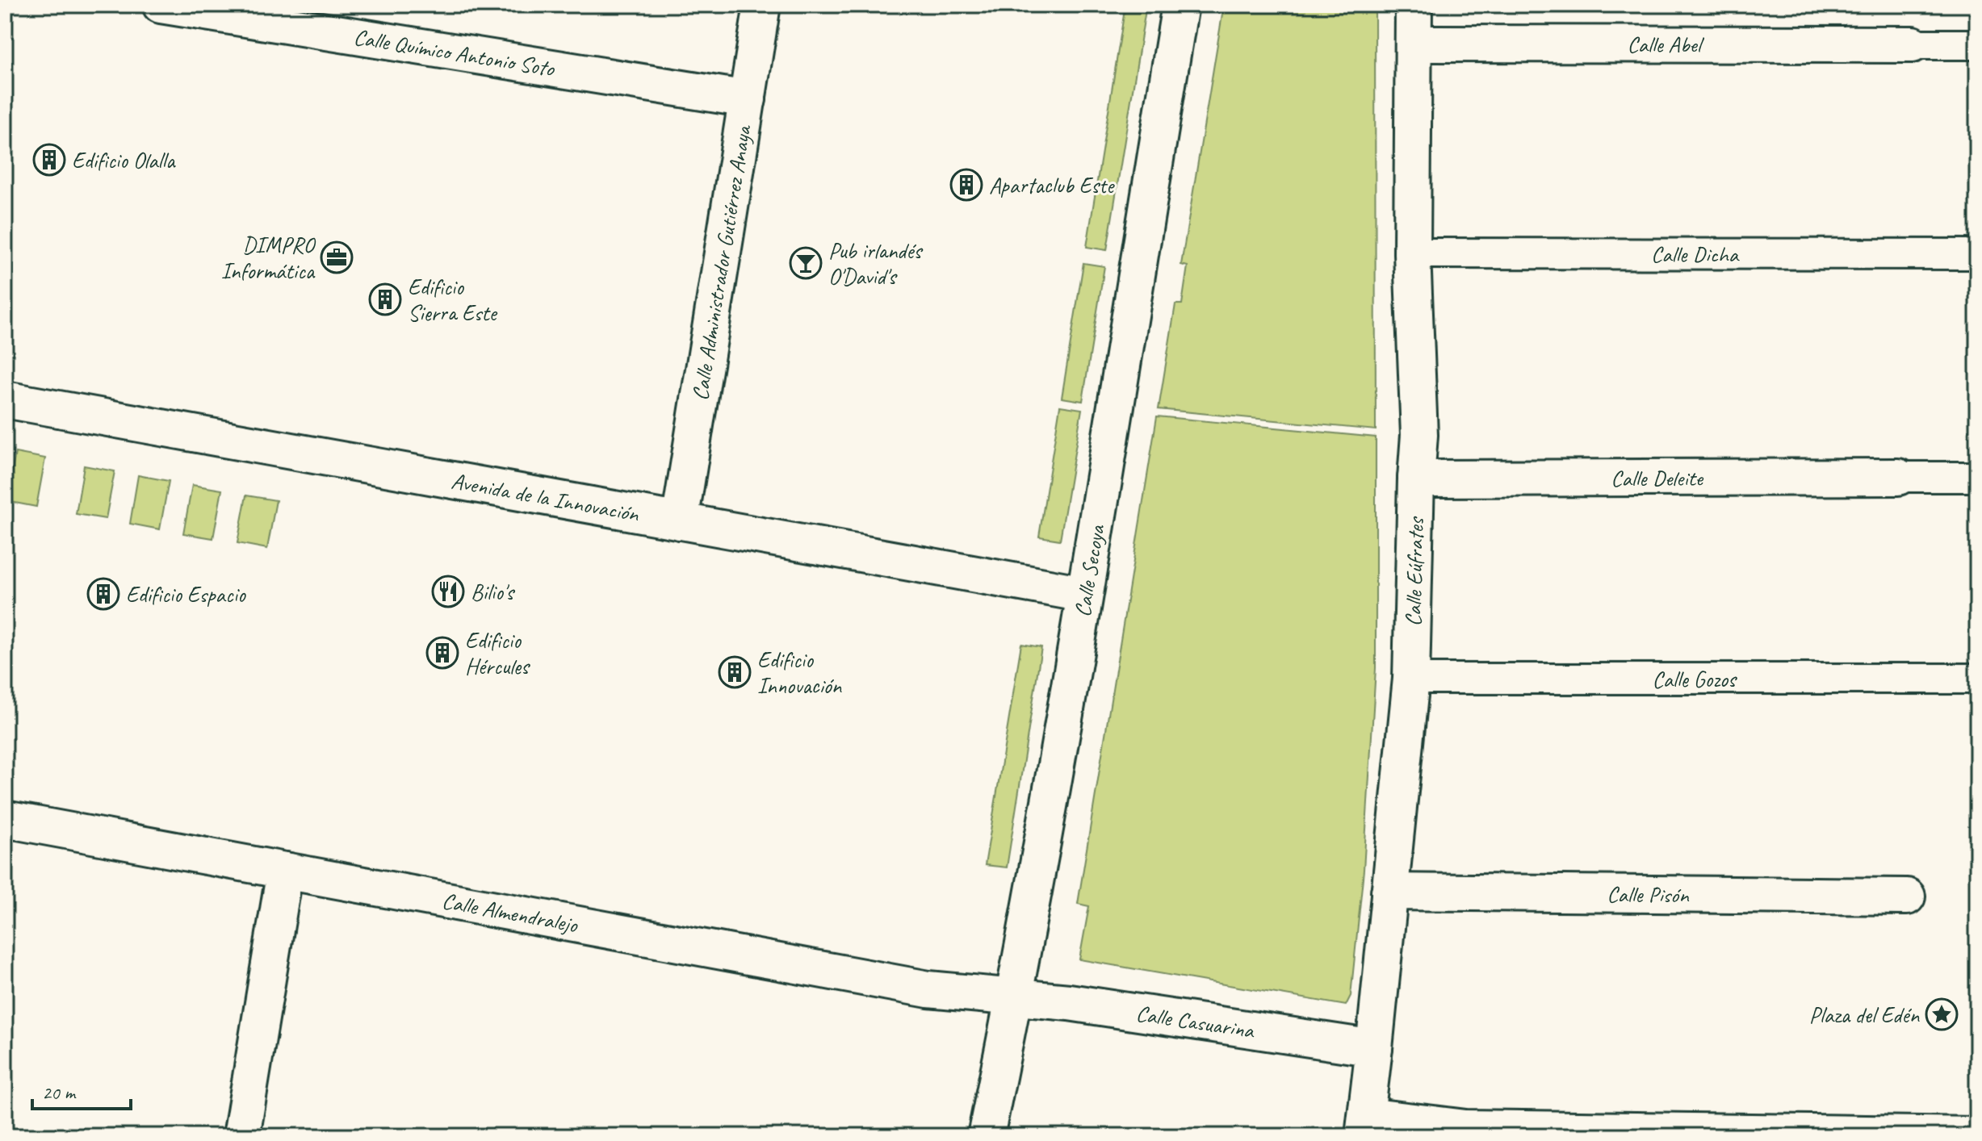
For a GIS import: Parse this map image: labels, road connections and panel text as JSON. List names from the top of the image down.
{
  "streets": {
    "street": [
      "Calle Abel",
      "Calle Químico Antonio Soto",
      "Calle Dicha",
      "Calle Administrador Gutiérrez Anaya",
      "Calle Deleite",
      "Avenida de la Innovación",
      "Calle Secoya",
      "Calle Eúfrates",
      "Calle Gozos",
      "Calle Pisón",
      "Calle Almendralejo",
      "Calle Casuarina"
    ]
  },
  "crossings": [
    ["Calle Abel", "Calle Eúfrates"],
    ["Calle Químico Antonio Soto", "Calle Administrador Gutiérrez Anaya"],
    ["Calle Dicha", "Calle Eúfrates"],
    ["Calle Administrador Gutiérrez Anaya", "Avenida de la Innovación"],
    ["Calle Deleite", "Calle Eúfrates"],
    ["Avenida de la Innovación", "Calle Secoya"],
    ["Calle Secoya", "Calle Almendralejo"],
    ["Calle Secoya", "Calle Casuarina"],
    ["Calle Eúfrates", "Calle Gozos"],
    ["Calle Eúfrates", "Calle Pisón"],
    ["Calle Eúfrates", "Calle Casuarina"],
    ["Calle Almendralejo", "Calle Casuarina"]
  ],
  "places": {
    "building": [
      "Edificio Olalla",
      "Apartaclub Este",
      "Edificio Sierra Este",
      "Edificio Espacio",
      "Edificio Hércules",
      "Edificio Innovación"
    ],
    "office": ["DIMPRO Informática"],
    "bar": ["Pub irlandés O'David's"],
    "restaurant": ["Bilio's"],
    "place": ["Plaza del Edén"]
  },
  "scale_bar": "20 m"
}
